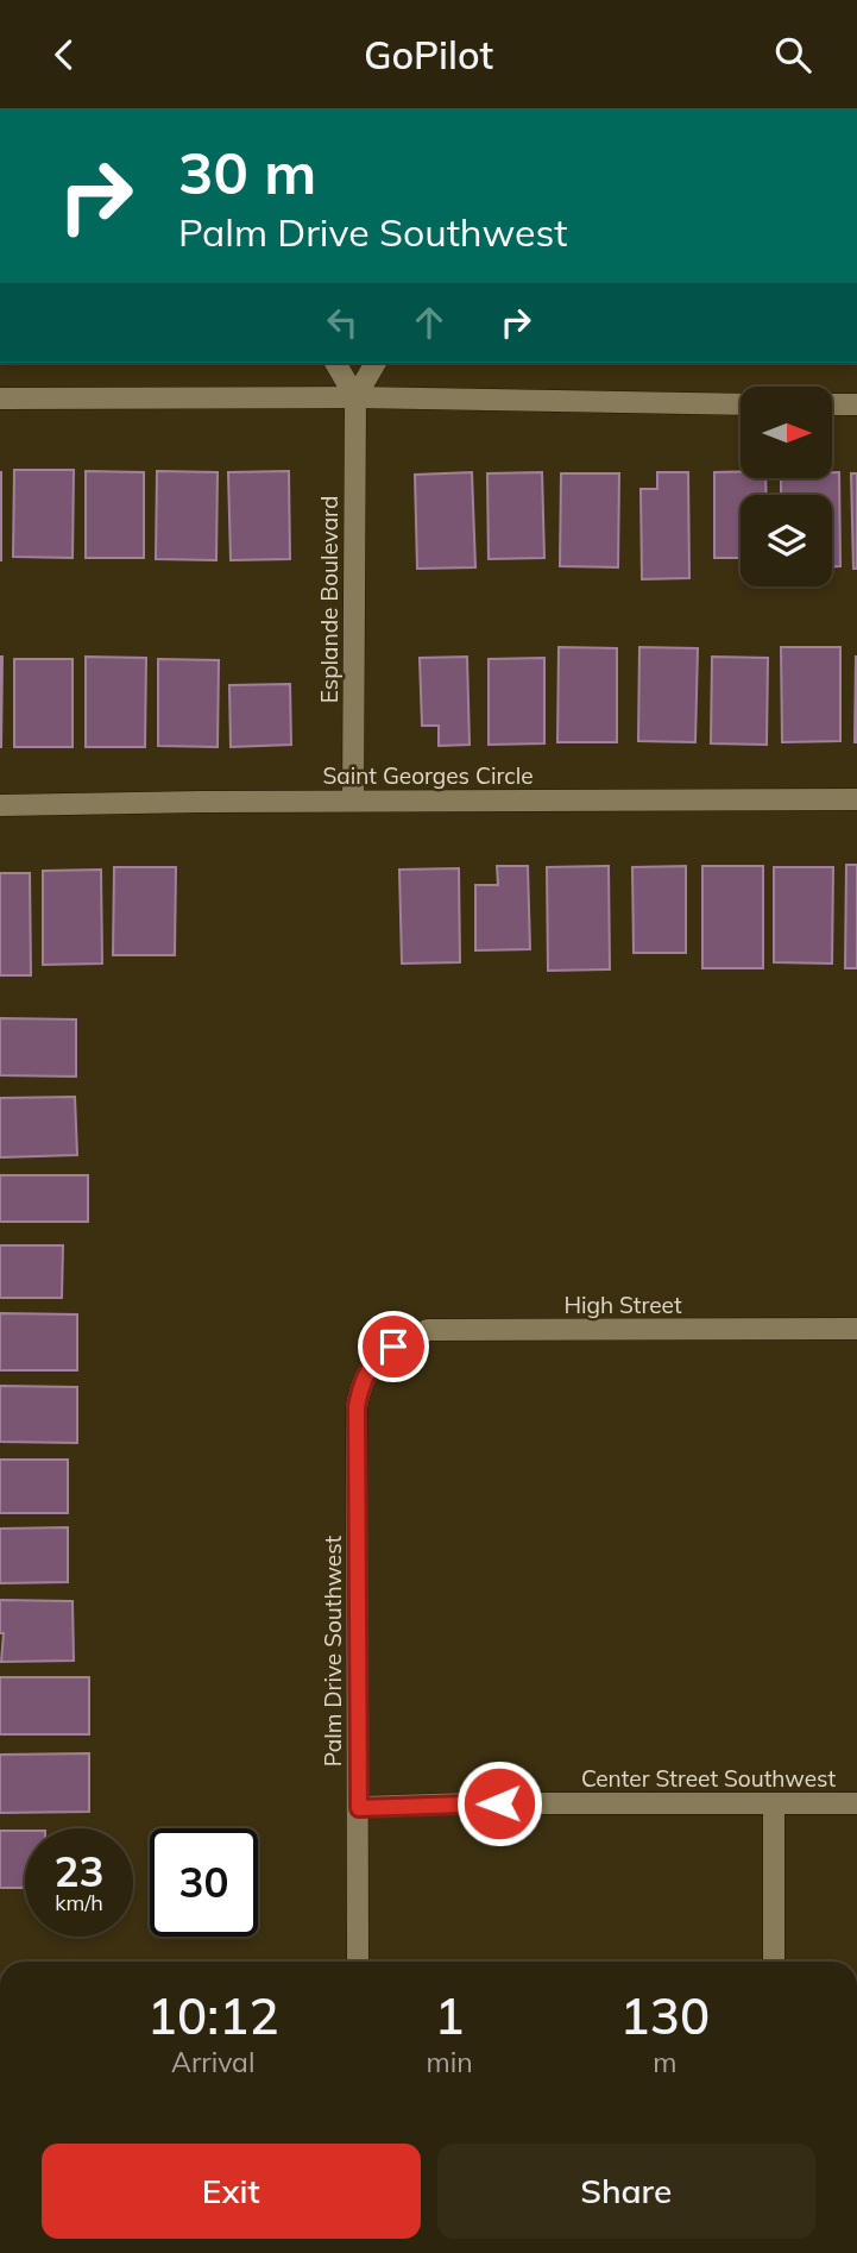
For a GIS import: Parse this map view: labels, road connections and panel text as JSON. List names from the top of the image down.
{
  "streets": {
    "street": [
      "Esplande Boulevard",
      "Saint Georges Circle",
      "High Street",
      "Palm Drive Southwest",
      "Center Street Southwest"
    ]
  },
  "crossings": [
    ["Esplande Boulevard", "Saint Georges Circle"],
    ["High Street", "Palm Drive Southwest"],
    ["Palm Drive Southwest", "Center Street Southwest"]
  ],
  "north": "right",
  "page": {
    "header": "GoPilot",
    "turn": ["30 m", "Palm Drive Southwest"],
    "speed": "23 km/h",
    "limit": "30",
    "eta": [
      "10:12",
      "Arrival",
      "1",
      "min",
      "130",
      "m"
    ],
    "buttons": ["Exit", "Share"]
  }
}
